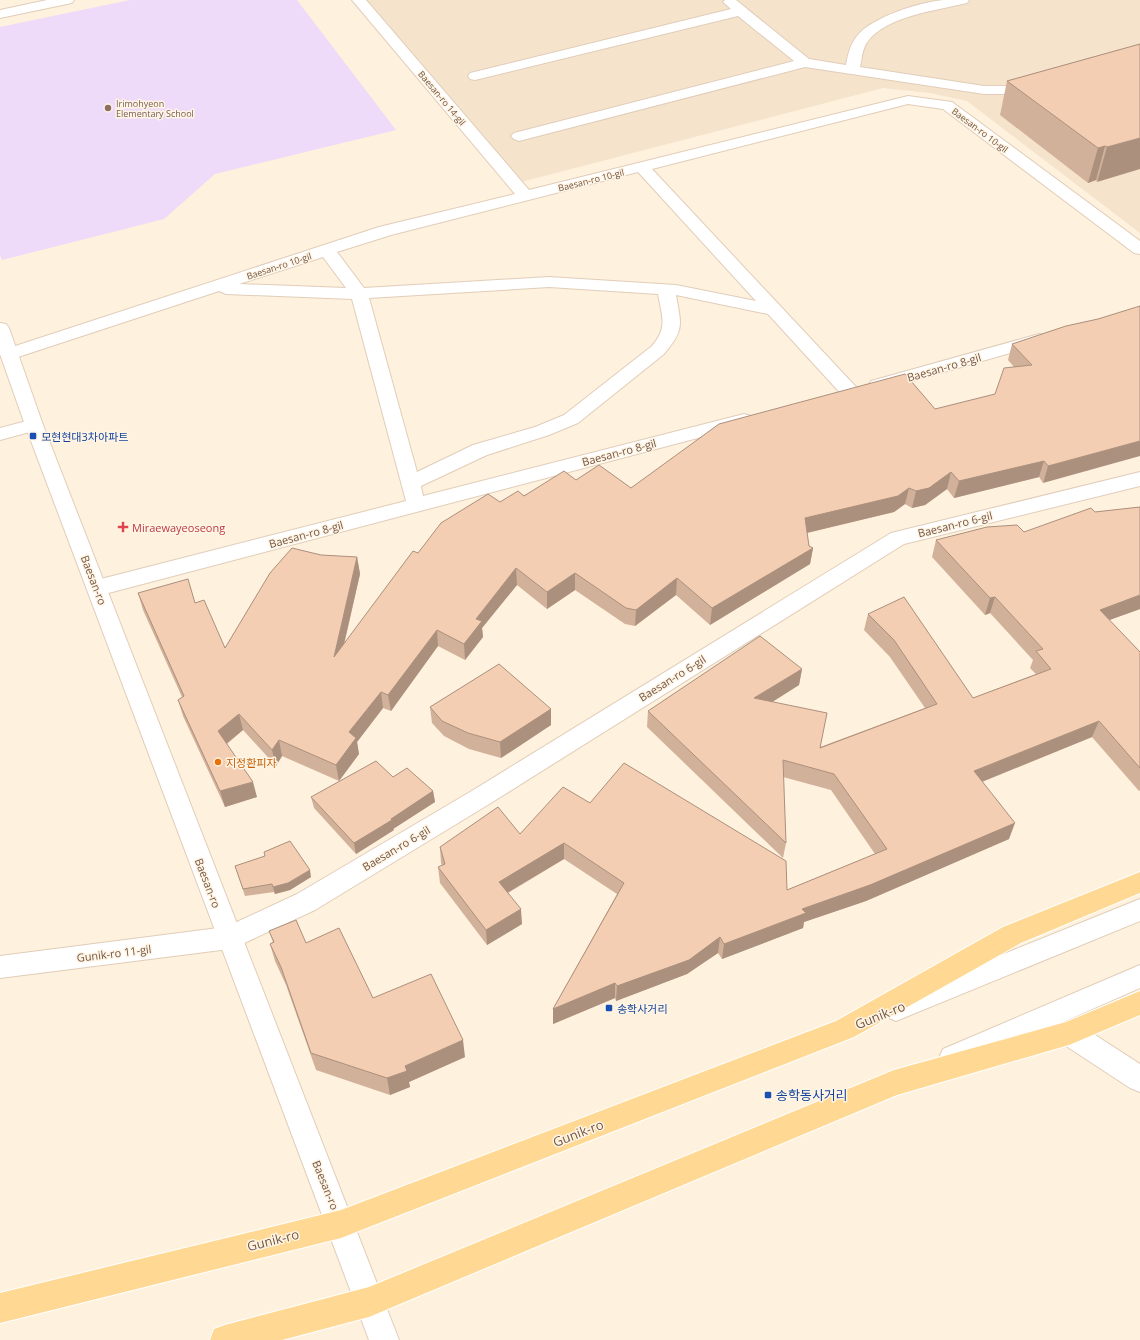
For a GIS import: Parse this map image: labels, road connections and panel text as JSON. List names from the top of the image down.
{
  "streets": {
    "main road": ["Gunik-ro"],
    "street": [
      "Baesan-ro 14-gil",
      "Baesan-ro 10-gil",
      "Baesan-ro 8-gil",
      "Baesan-ro 6-gil",
      "Baesan-ro",
      "Gunik-ro 11-gil"
    ]
  },
  "crossings": [
    ["Baesan-ro 14-gil", "Baesan-ro 10-gil"],
    ["Baesan-ro 10-gil", "Baesan-ro"],
    ["Baesan-ro 8-gil", "Baesan-ro"],
    ["Baesan-ro 6-gil", "Baesan-ro"],
    ["Baesan-ro 6-gil", "Gunik-ro 11-gil"],
    ["Baesan-ro", "Gunik-ro 11-gil"],
    ["Baesan-ro", "Gunik-ro"]
  ],
  "places": {
    "other": ["Irimohyeon Elementary School", "지정환피자"],
    "transit": ["모현현대3차아파트", "송학사거리", "송학동사거리"],
    "health": ["Miraewayeoseong"]
  }
}
